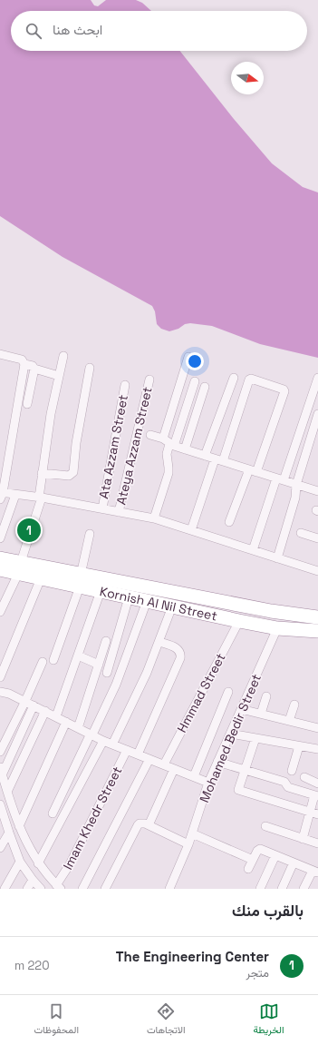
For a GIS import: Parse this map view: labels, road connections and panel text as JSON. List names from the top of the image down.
{
  "streets": {
    "highway": ["Kornish Al Nil Street"],
    "street": [
      "Ateya Azzam Street",
      "Ata Azzam Street",
      "Hmmad Street",
      "Mohamed Bedir Street",
      "Imam Khedr Street"
    ]
  },
  "crossings": [
    ["Kornish Al Nil Street", "Hmmad Street"],
    ["Kornish Al Nil Street", "Mohamed Bedir Street"]
  ],
  "north": "right",
  "page": {
    "search": "ابحث هنا",
    "pins": "1",
    "heading": "بالقرب منك",
    "list": [
      {
        "mark": "1",
        "name": "The Engineering Center",
        "note": "متجر",
        "value": "220 m"
      }
    ],
    "nav": ["الخريطة", "الاتجاهات", "المحفوظات"]
  }
}
